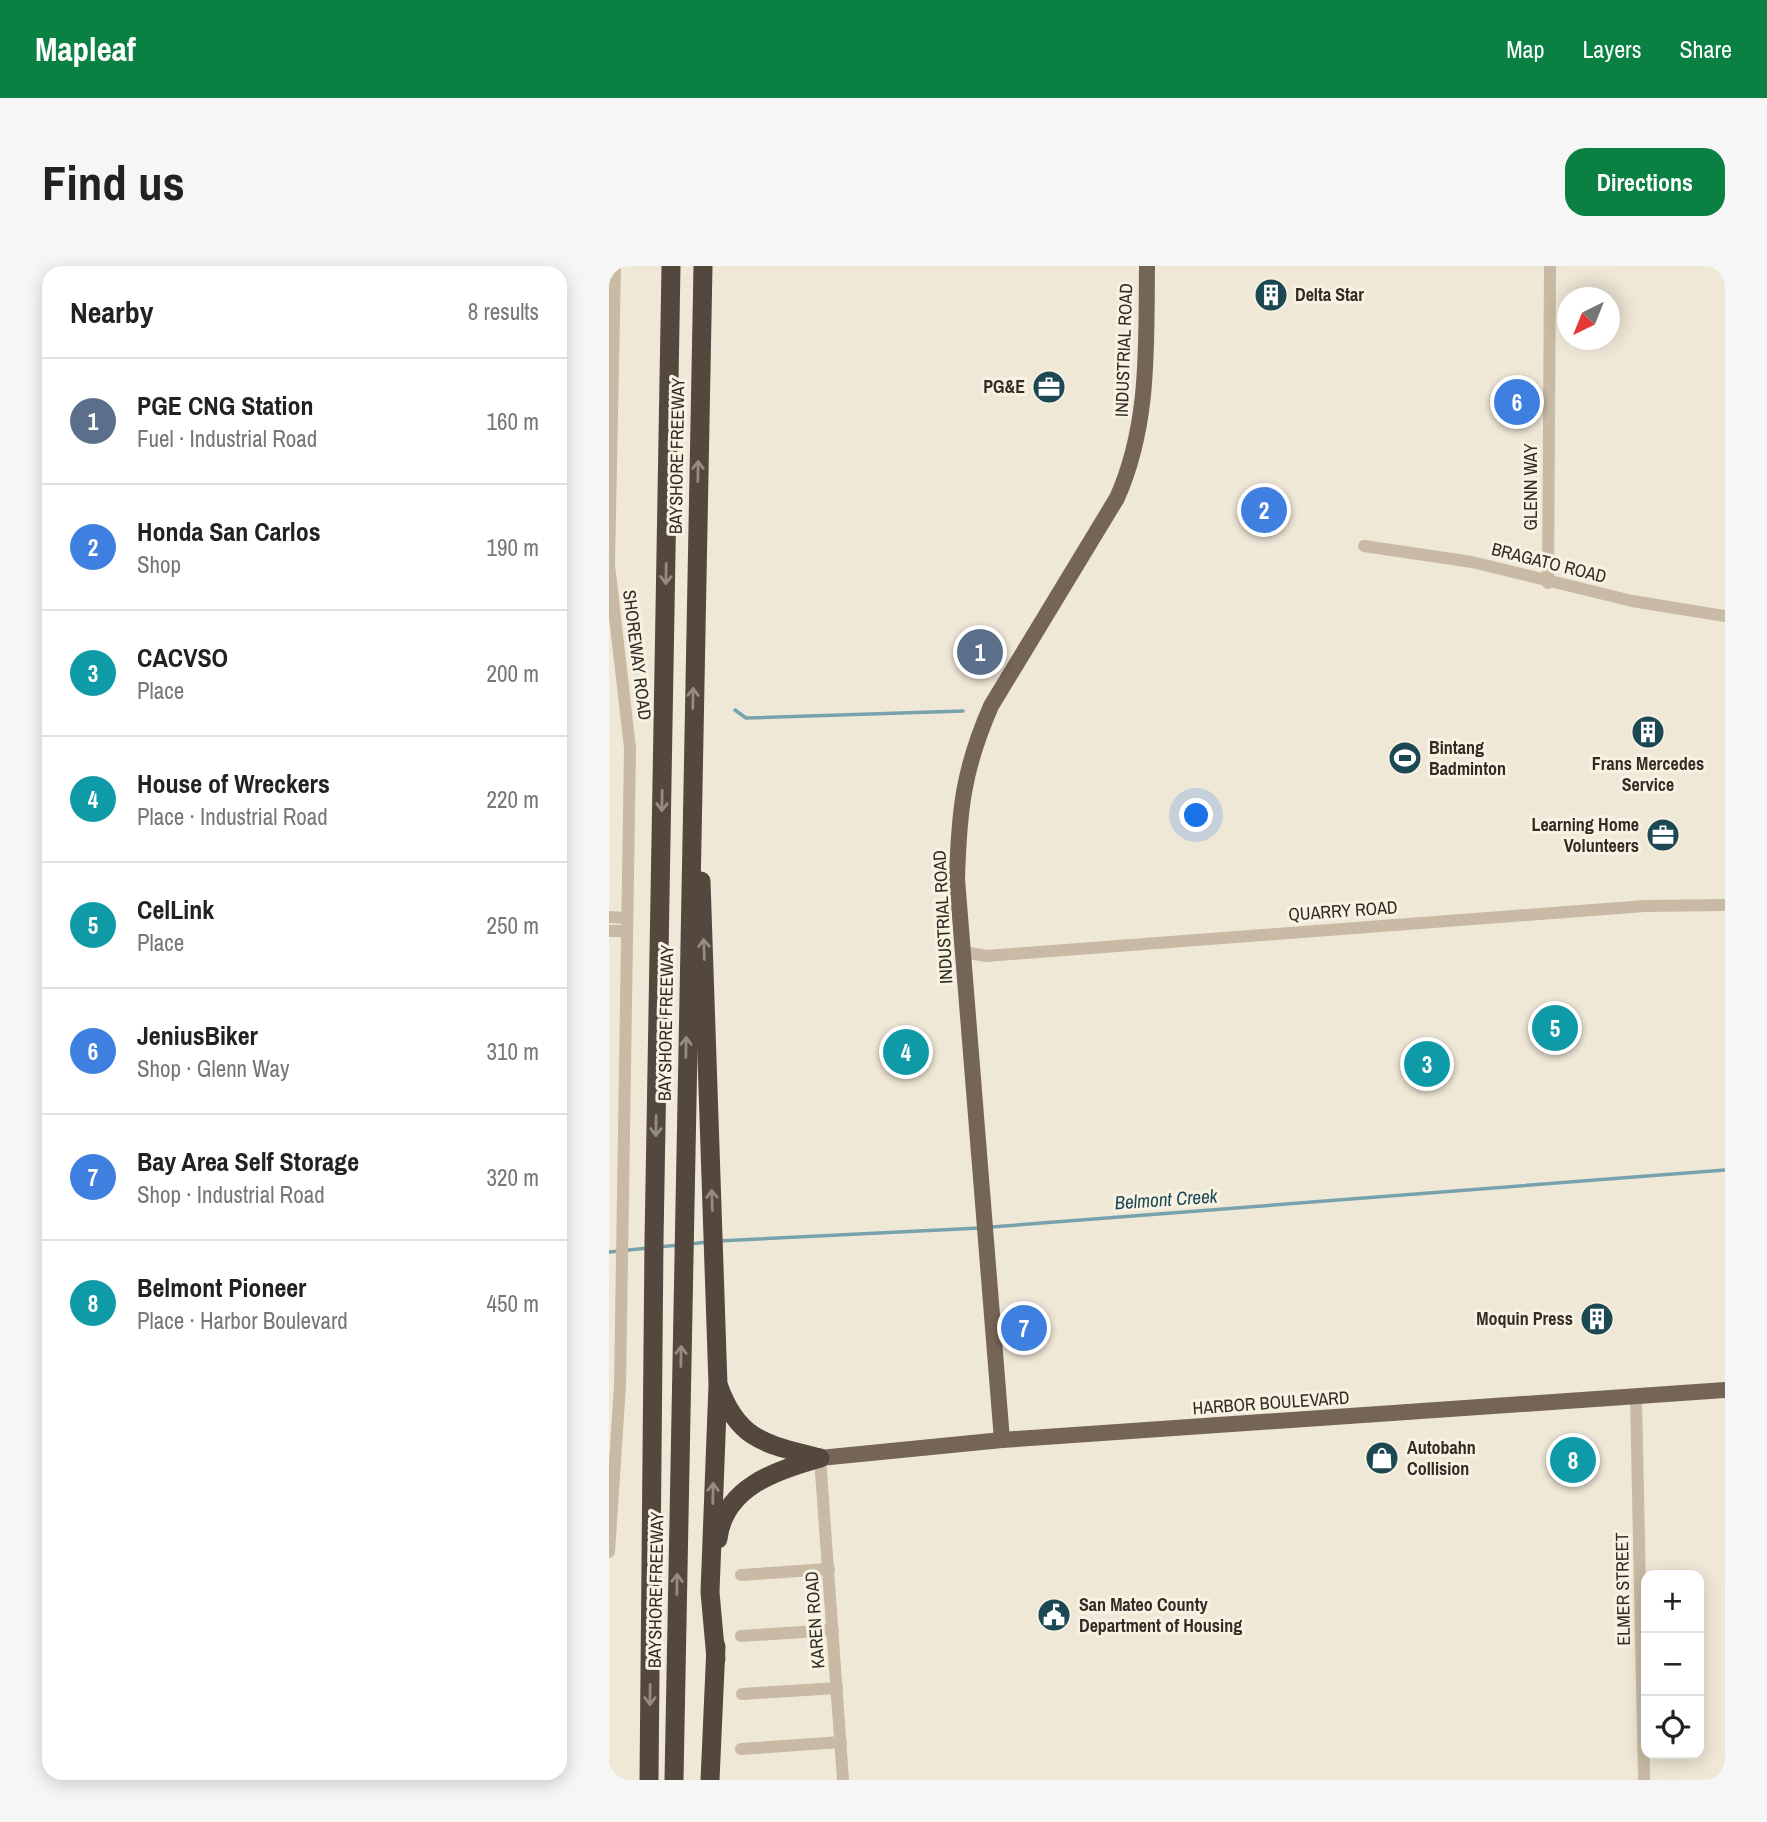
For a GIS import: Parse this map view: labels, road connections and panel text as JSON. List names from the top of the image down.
{
  "streets": {
    "highway": ["BAYSHORE FREEWAY"],
    "main road": ["INDUSTRIAL ROAD", "HARBOR BOULEVARD"],
    "street": [
      "GLENN WAY",
      "BRAGATO ROAD",
      "SHOREWAY ROAD",
      "QUARRY ROAD",
      "ELMER STREET",
      "KAREN ROAD"
    ]
  },
  "crossings": [
    ["INDUSTRIAL ROAD", "QUARRY ROAD"],
    ["INDUSTRIAL ROAD", "HARBOR BOULEVARD"],
    ["GLENN WAY", "BRAGATO ROAD"],
    ["HARBOR BOULEVARD", "ELMER STREET"],
    ["HARBOR BOULEVARD", "KAREN ROAD"]
  ],
  "water": ["Belmont Creek"],
  "places": {
    "building": ["Delta Star", "Frans Mercedes Service", "Moquin Press"],
    "office": ["PG&E", "Learning Home Volunteers"],
    "sports": ["Bintang Badminton"],
    "shop": ["Autobahn Collision"],
    "public building": ["San Mateo County Department of Housing"]
  },
  "north": "bottom left",
  "page": {
    "header": "Mapleaf",
    "nav": ["Map", "Layers", "Share"],
    "buttons": "Directions",
    "title": "Find us",
    "heading": ["Nearby", "8 results"],
    "list": [
      {
        "mark": "1",
        "name": "PGE CNG Station",
        "note": "Fuel · Industrial Road",
        "value": "160 m"
      },
      {
        "mark": "2",
        "name": "Honda San Carlos",
        "note": "Shop",
        "value": "190 m"
      },
      {
        "mark": "3",
        "name": "CACVSO",
        "note": "Place",
        "value": "200 m"
      },
      {
        "mark": "4",
        "name": "House of Wreckers",
        "note": "Place · Industrial Road",
        "value": "220 m"
      },
      {
        "mark": "5",
        "name": "CelLink",
        "note": "Place",
        "value": "250 m"
      },
      {
        "mark": "6",
        "name": "JeniusBiker",
        "note": "Shop · Glenn Way",
        "value": "310 m"
      },
      {
        "mark": "7",
        "name": "Bay Area Self Storage",
        "note": "Shop · Industrial Road",
        "value": "320 m"
      },
      {
        "mark": "8",
        "name": "Belmont Pioneer",
        "note": "Place · Harbor Boulevard",
        "value": "450 m"
      }
    ],
    "pins": [
      "6",
      "2",
      "1",
      "5",
      "4",
      "3",
      "7",
      "8"
    ],
    "map_buttons": ["+", "−"]
  }
}
